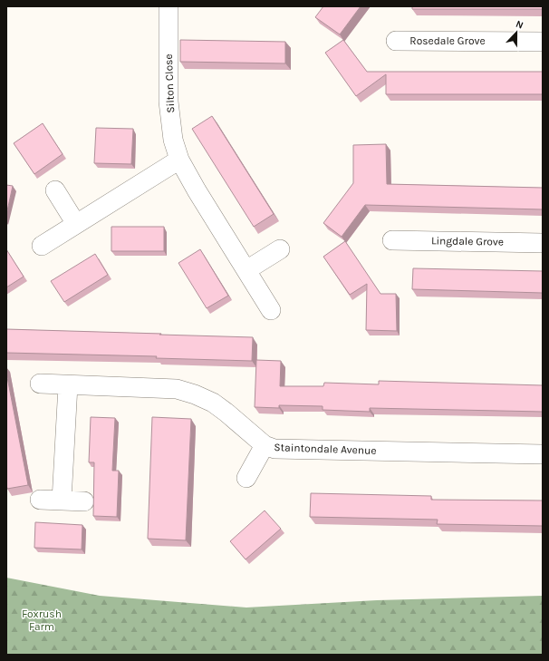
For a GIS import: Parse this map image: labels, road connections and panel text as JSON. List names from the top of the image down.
{
  "streets": {
    "street": [
      "Rosedale Grove",
      "Silton Close",
      "Lingdale Grove",
      "Staintondale Avenue"
    ]
  },
  "parks": ["Foxrush Farm"],
  "north": "top"
}
